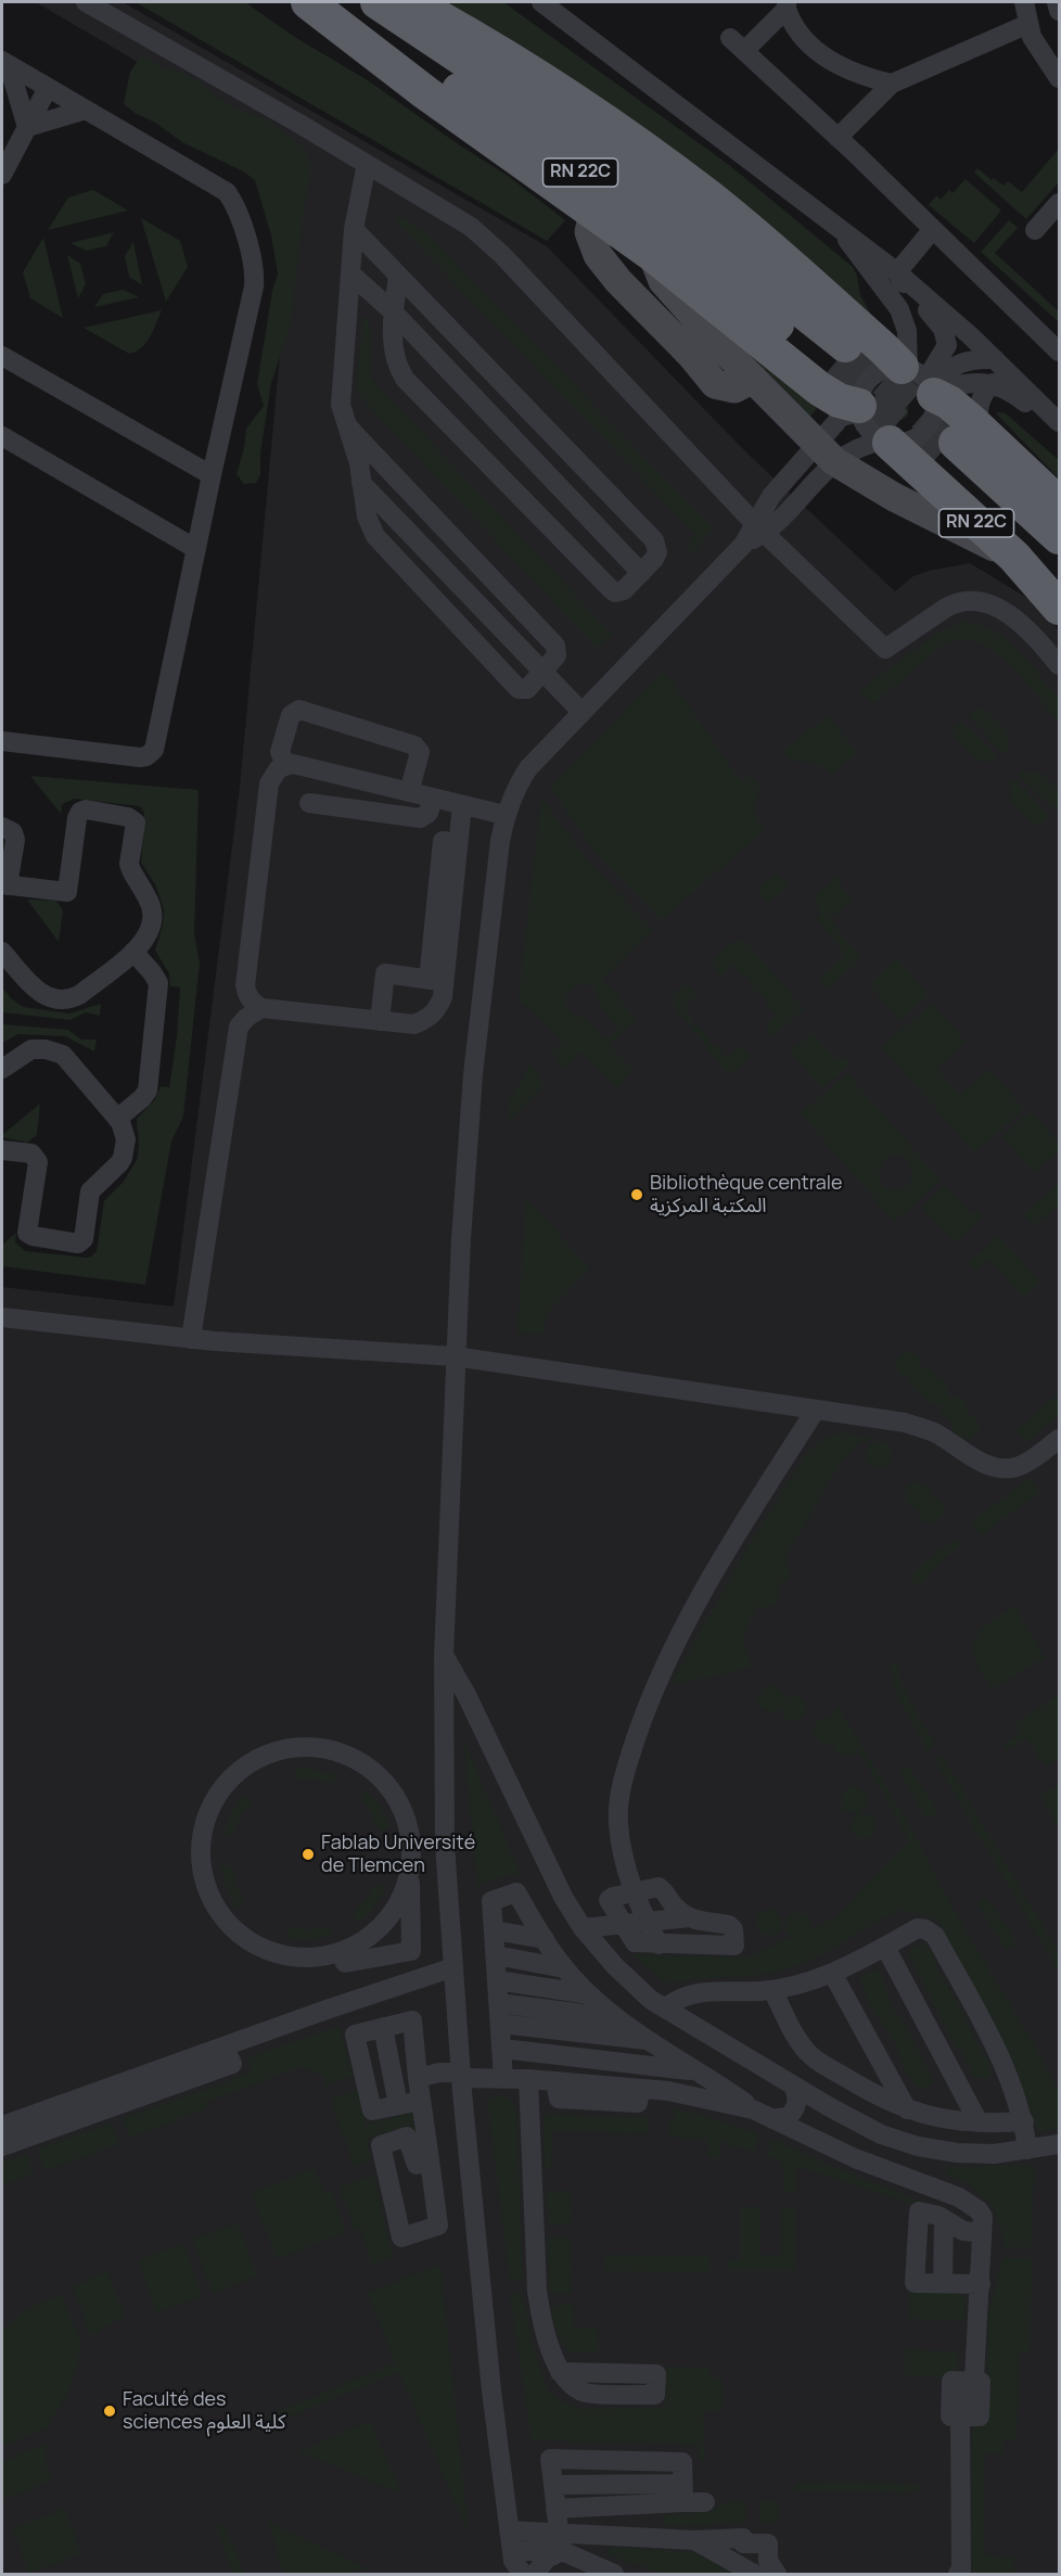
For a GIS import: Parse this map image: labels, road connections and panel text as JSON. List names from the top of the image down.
{
  "streets": {
    "highway": ["RN 22C"]
  },
  "places": ["Bibliothèque centrale المكتبة المركزية", "Fablab Université de Tlemcen", "Faculté des sciences كلية العلوم"]
}
